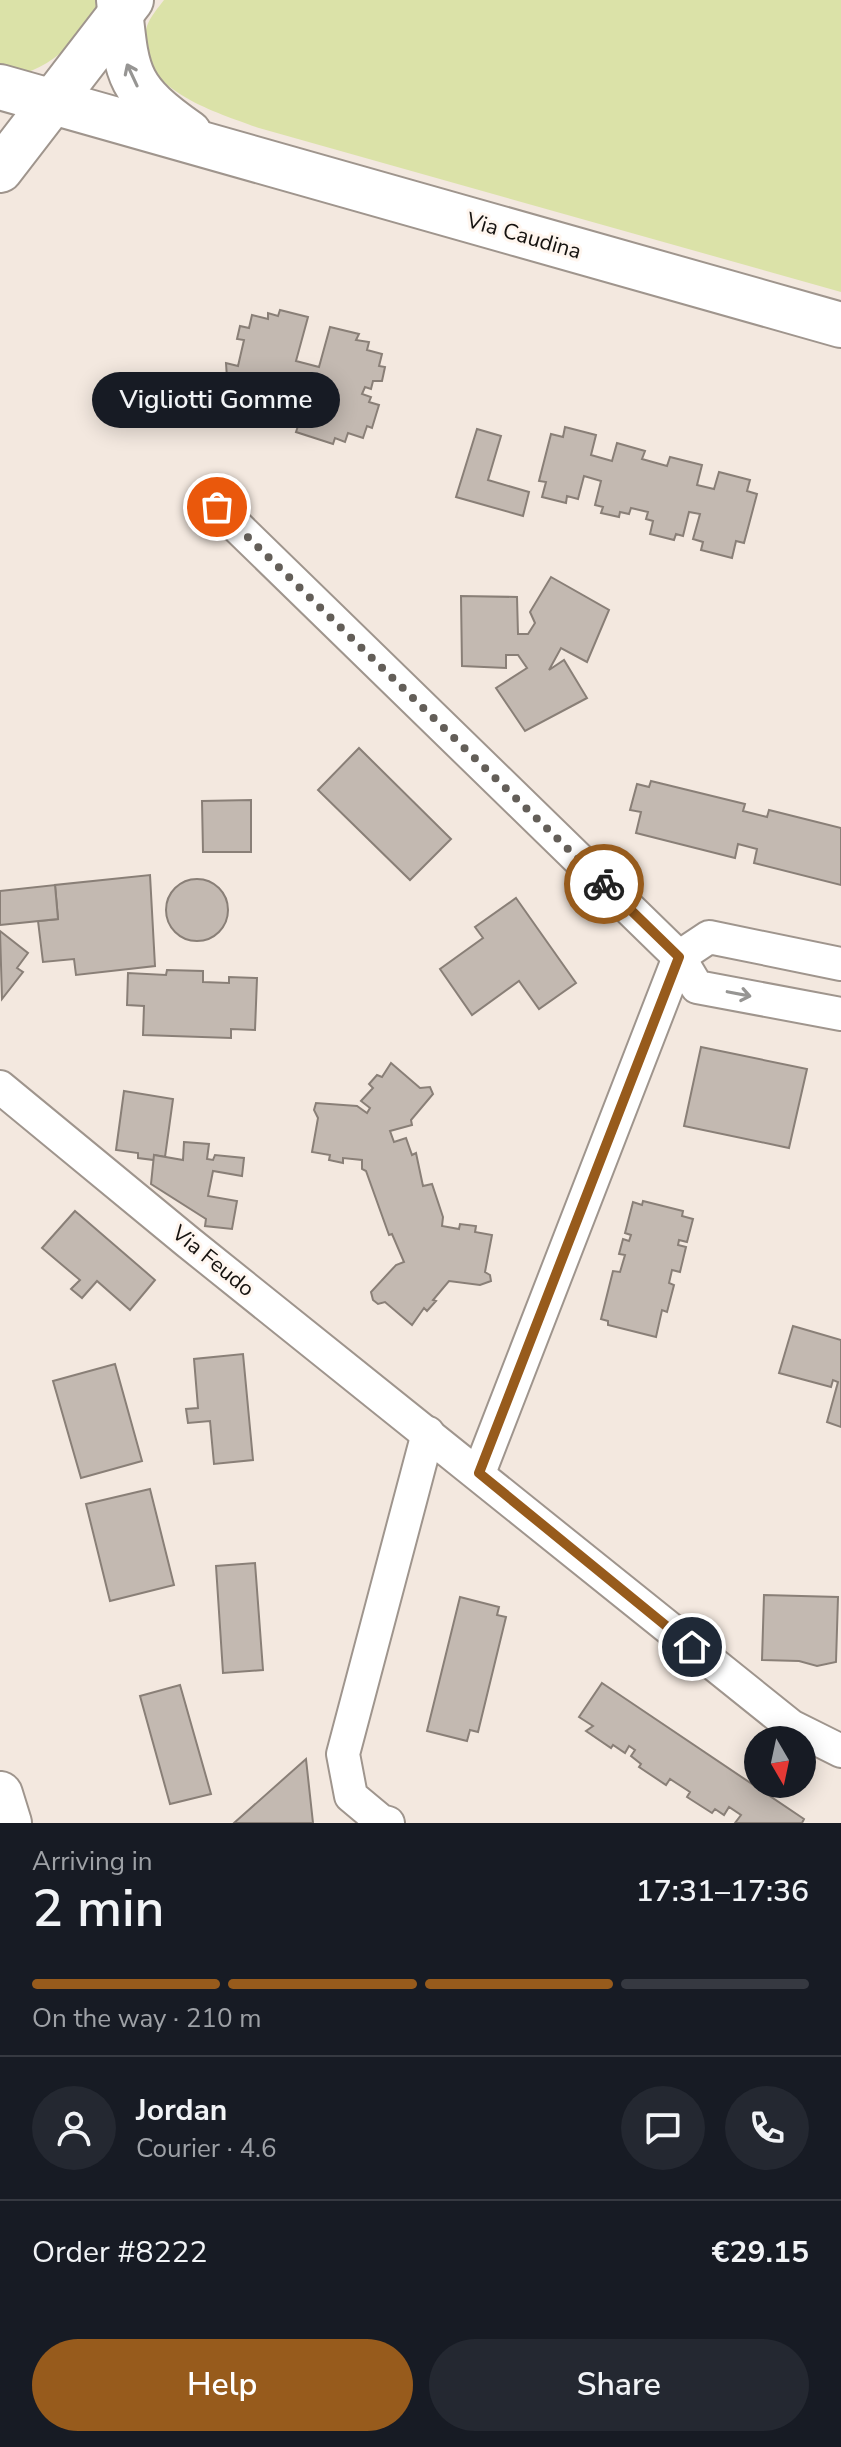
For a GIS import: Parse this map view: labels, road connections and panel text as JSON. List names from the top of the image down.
{
  "streets": {
    "main road": ["Via Caudina"],
    "street": ["Via Feudo"]
  },
  "places": ["Vigliotti Gomme"],
  "north": "bottom",
  "page": {
    "bubble": "Vigliotti Gomme",
    "heading": ["2 min", "Arriving in", "17:31–17:36"],
    "panel": [
      "Jordan",
      "Courier · 4.6",
      "Order #8222",
      "€29.15"
    ],
    "bar": "On the way · 210 m",
    "buttons": ["Help", "Share"]
  }
}
